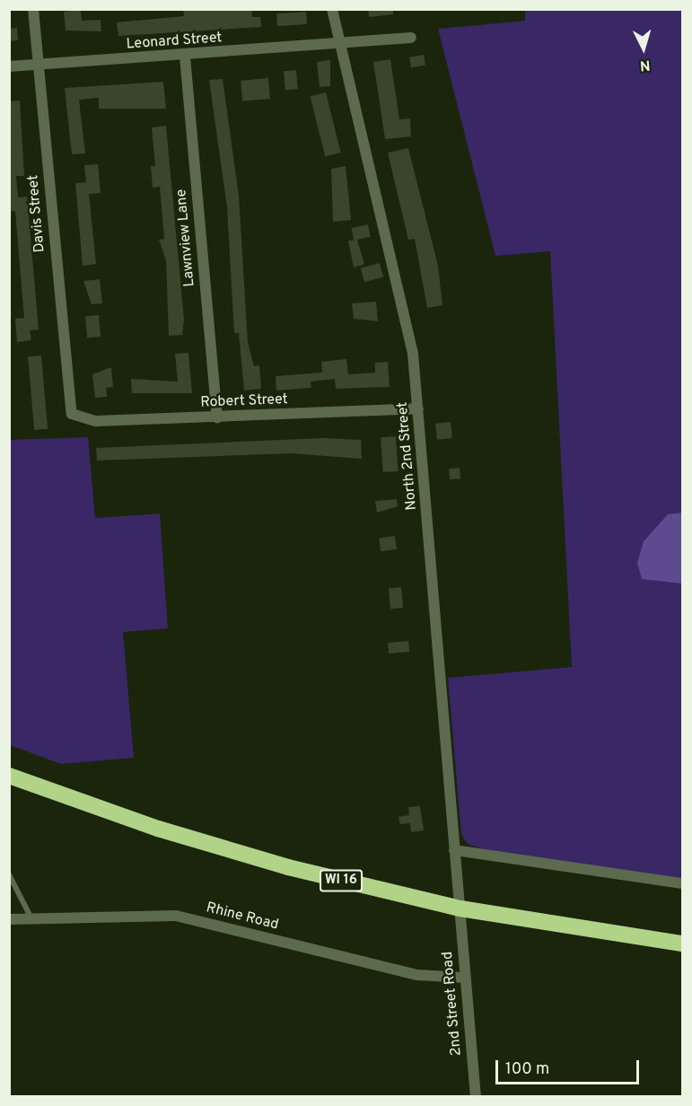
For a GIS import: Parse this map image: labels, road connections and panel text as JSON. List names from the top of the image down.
{
  "streets": {
    "highway": ["WI 16"],
    "street": [
      "Leonard Street",
      "Davis Street",
      "Lawnview Lane",
      "Robert Street",
      "North 2nd Street",
      "Rhine Road",
      "2nd Street Road"
    ]
  },
  "crossings": [
    ["Leonard Street", "Davis Street"],
    ["Leonard Street", "Lawnview Lane"],
    ["Leonard Street", "North 2nd Street"],
    ["Davis Street", "Robert Street"],
    ["Lawnview Lane", "Robert Street"],
    ["Robert Street", "North 2nd Street"],
    ["North 2nd Street", "WI 16"],
    ["North 2nd Street", "2nd Street Road"],
    ["WI 16", "2nd Street Road"],
    ["Rhine Road", "2nd Street Road"]
  ],
  "scale_bar": "100 m",
  "north": "bottom"
}
